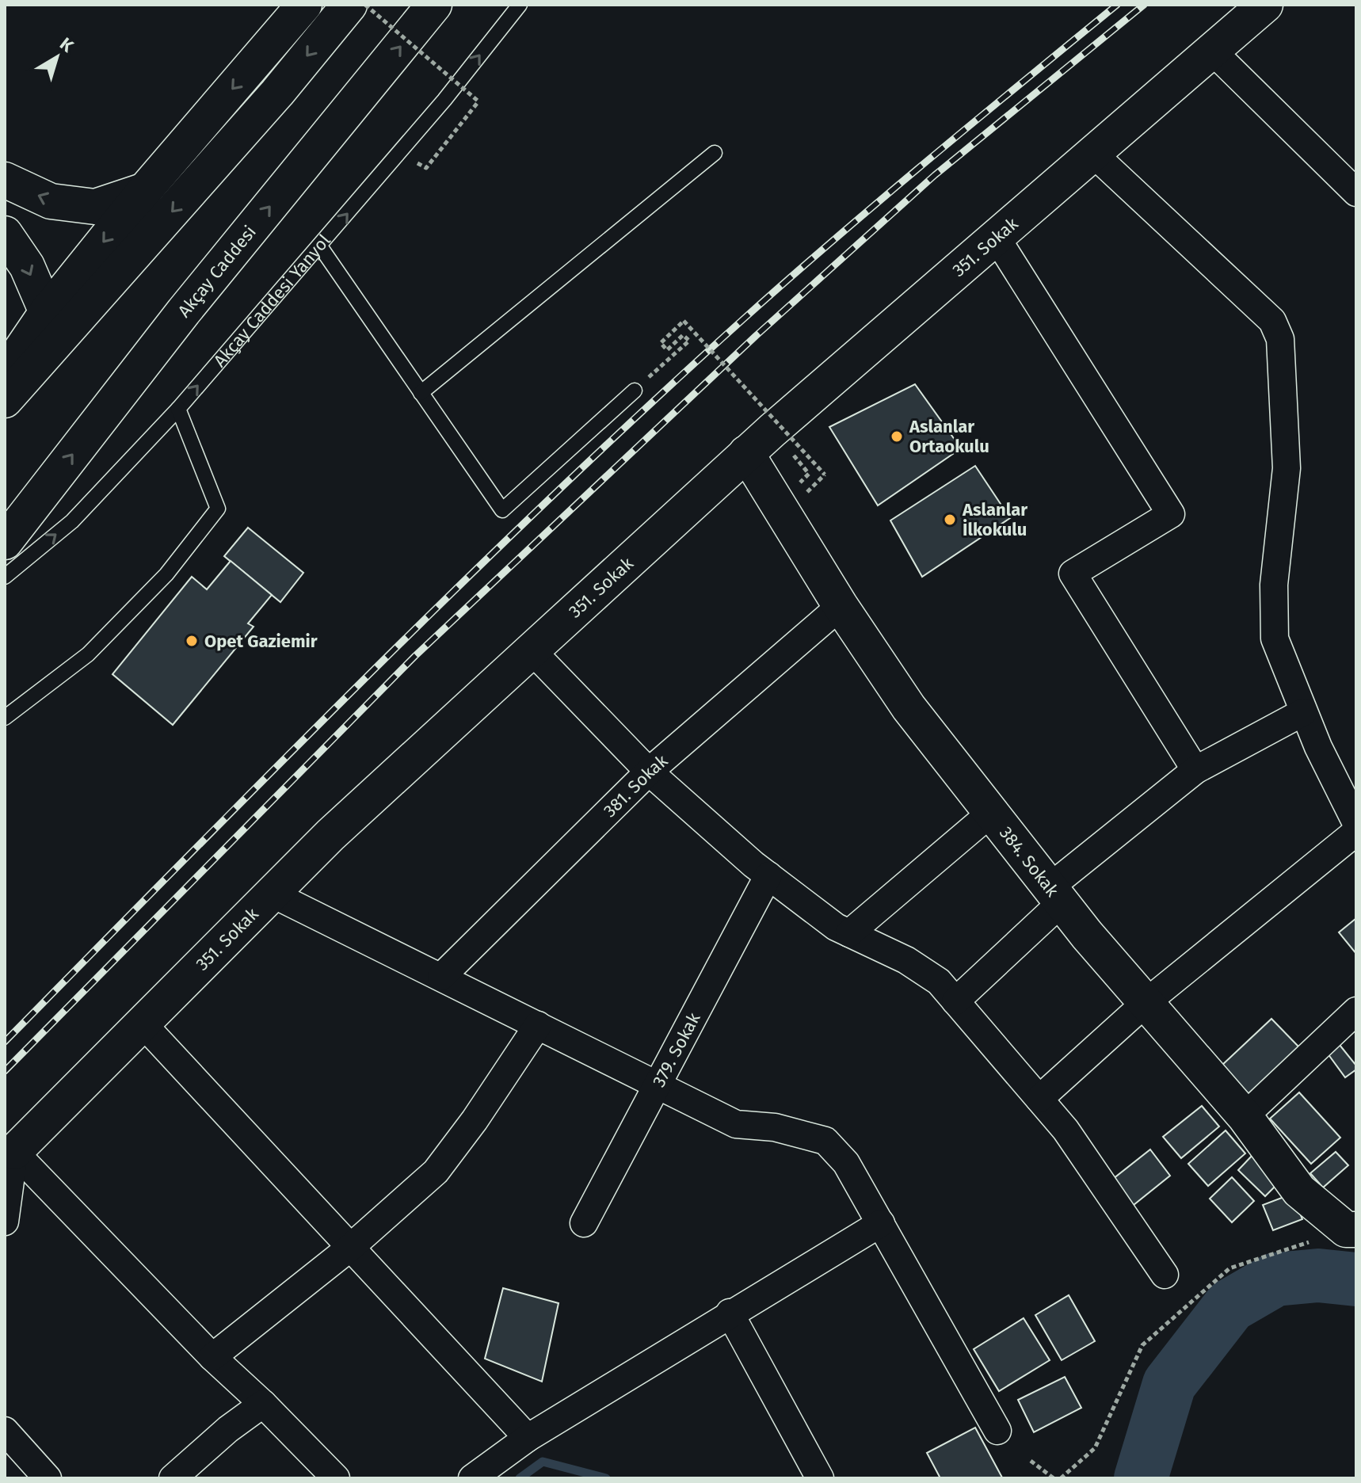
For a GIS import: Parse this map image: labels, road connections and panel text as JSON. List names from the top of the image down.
{
  "streets": {
    "main road": ["351. Sokak", "Akçay Caddesi", "384. Sokak"],
    "street": ["381. Sokak", "379. Sokak"],
    "lane": ["Akçay Caddesi Yanyol"]
  },
  "crossings": [
    ["351. Sokak", "384. Sokak"],
    ["381. Sokak", "384. Sokak"]
  ],
  "one_way": ["Akçay Caddesi Yanyol"],
  "places": ["Aslanlar Ortaokulu", "Aslanlar İlkokulu", "Opet Gaziemir"],
  "north": "top right"
}
